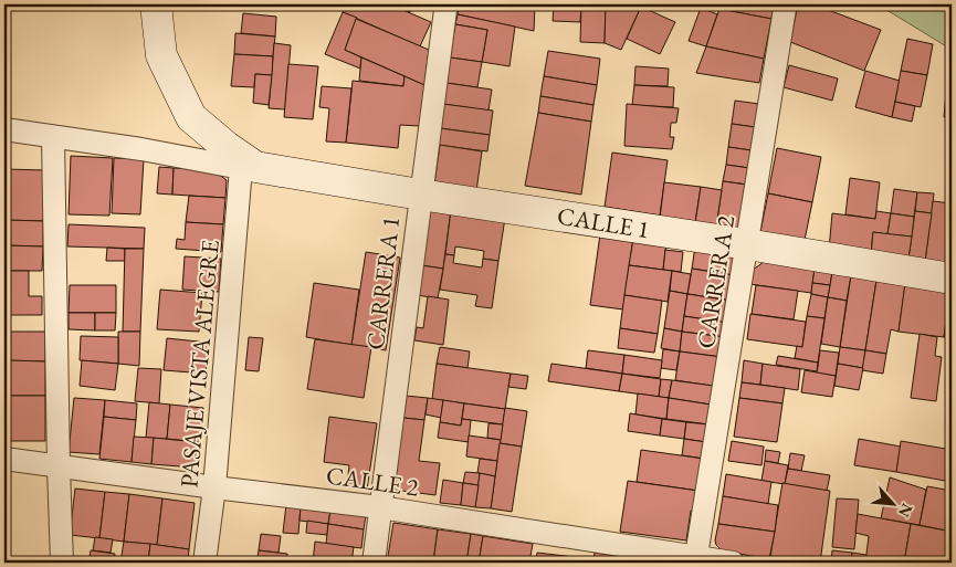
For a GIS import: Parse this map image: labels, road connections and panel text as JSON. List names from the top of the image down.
{
  "streets": {
    "street": [
      "CALLE 1",
      "CARRERA 2",
      "CARRERA 1",
      "PASAJE VISTA ALEGRE",
      "CALLE 2"
    ]
  },
  "crossings": [
    ["CALLE 1", "CARRERA 2"],
    ["CALLE 1", "CARRERA 1"],
    ["CALLE 1", "PASAJE VISTA ALEGRE"],
    ["CARRERA 2", "CALLE 2"],
    ["CARRERA 1", "CALLE 2"],
    ["PASAJE VISTA ALEGRE", "CALLE 2"]
  ],
  "north": "bottom right"
}
